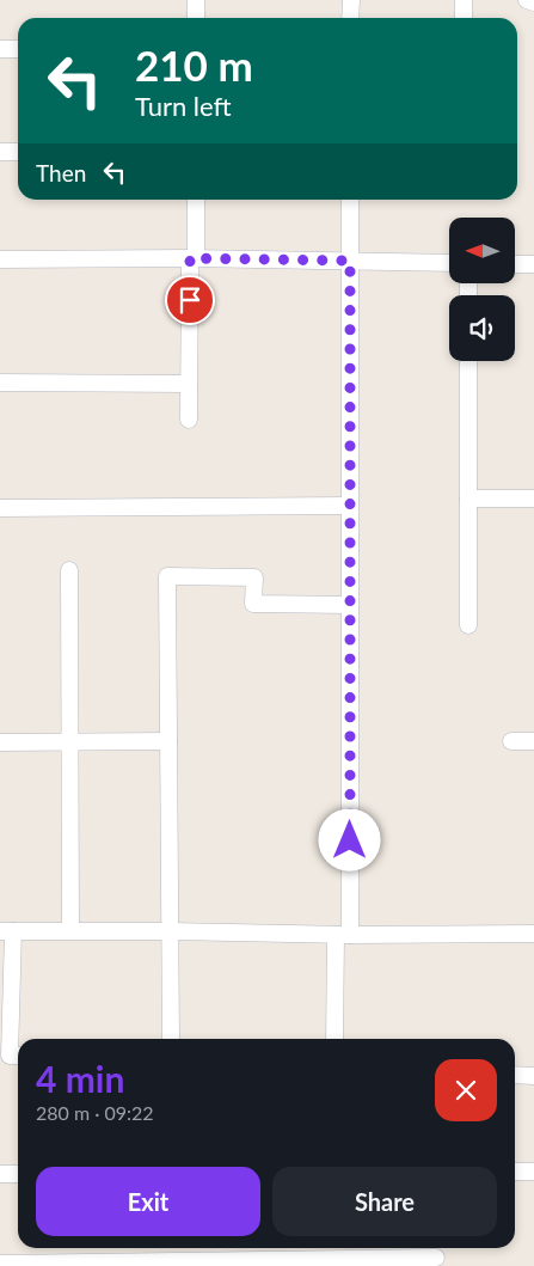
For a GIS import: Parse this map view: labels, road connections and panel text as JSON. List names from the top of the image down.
{
  "north": "left",
  "page": {
    "turn": ["210 m", "Turn left"],
    "then": "Then",
    "heading": ["4 min", "280 m · 09:22"],
    "buttons": ["Exit", "Share"]
  }
}
